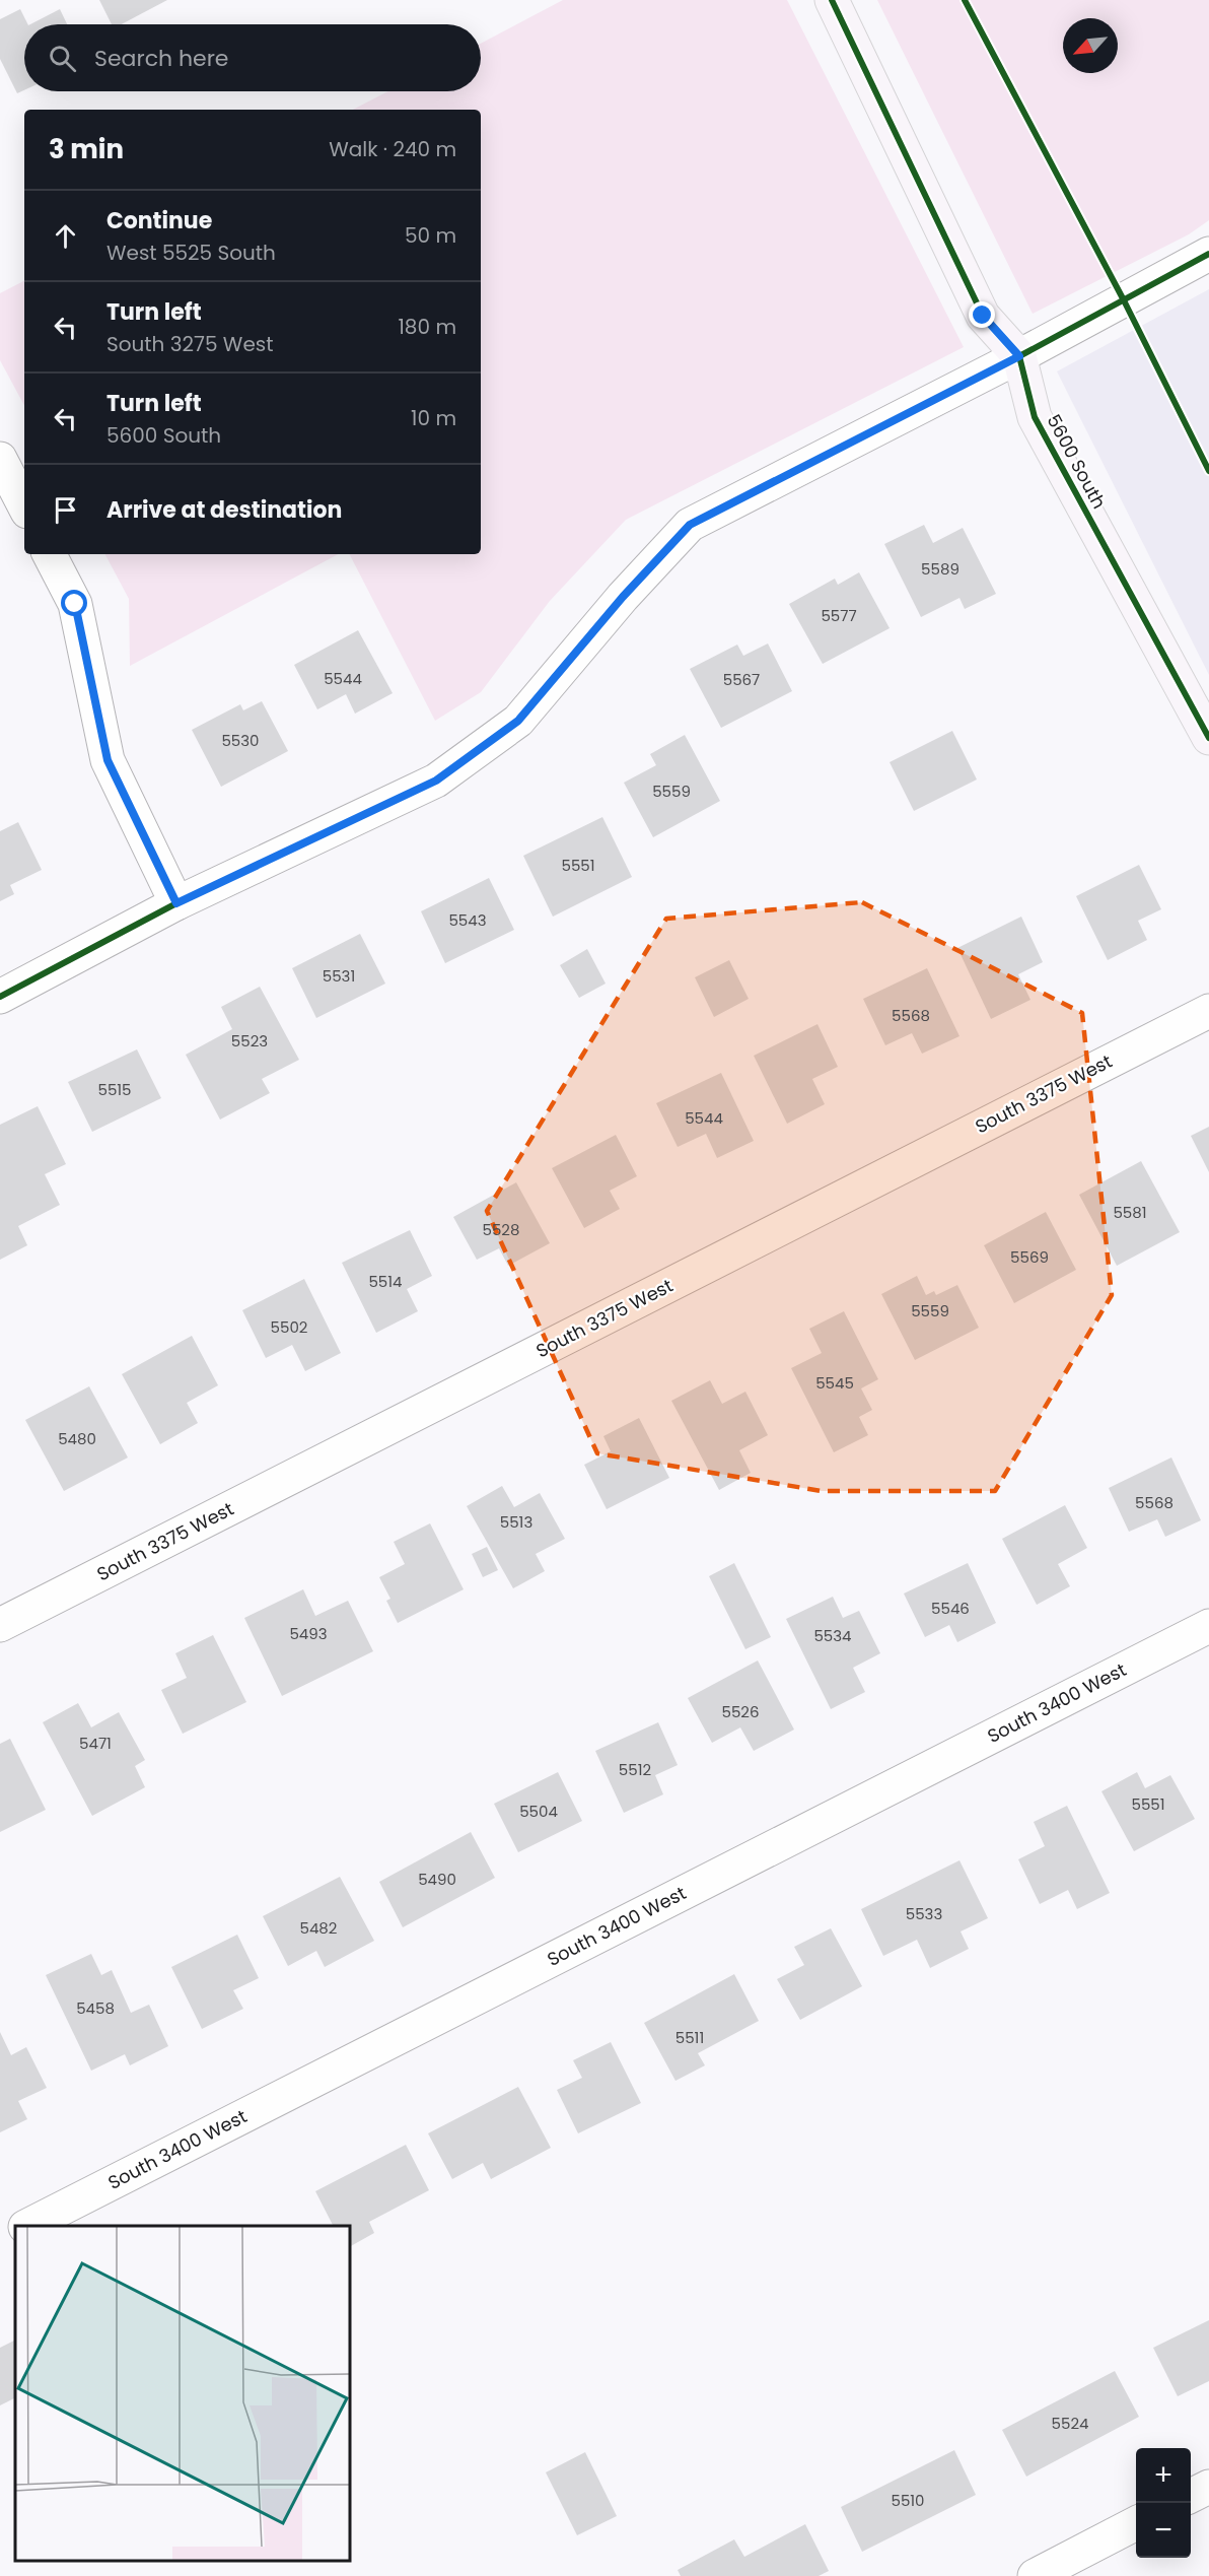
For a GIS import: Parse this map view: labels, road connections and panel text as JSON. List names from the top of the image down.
{
  "streets": {
    "main road": ["5600 South"],
    "street": ["South 3375 West", "South 3400 West"]
  },
  "house_numbers": [
    "5589",
    "5577",
    "5544",
    "5567",
    "5530",
    "5559",
    "5551",
    "5543",
    "5531",
    "5568",
    "5523",
    "5515",
    "5544",
    "5581",
    "5528",
    "5569",
    "5514",
    "5559",
    "5502",
    "5545",
    "5480",
    "5568",
    "5513",
    "5546",
    "5493",
    "5534",
    "5526",
    "5471",
    "5512",
    "5551",
    "5504",
    "5490",
    "5533",
    "5482",
    "5458",
    "5511",
    "5524",
    "5510"
  ],
  "north": "bottom left",
  "page": {
    "search": "Search here",
    "heading": ["3 min", "Walk · 240 m"],
    "list": [
      ["Continue", "West 5525 South", "50 m"],
      ["Turn left", "South 3275 West", "180 m"],
      ["Turn left", "5600 South", "10 m"],
      "Arrive at destination"
    ],
    "map_buttons": ["+", "−"]
  }
}
